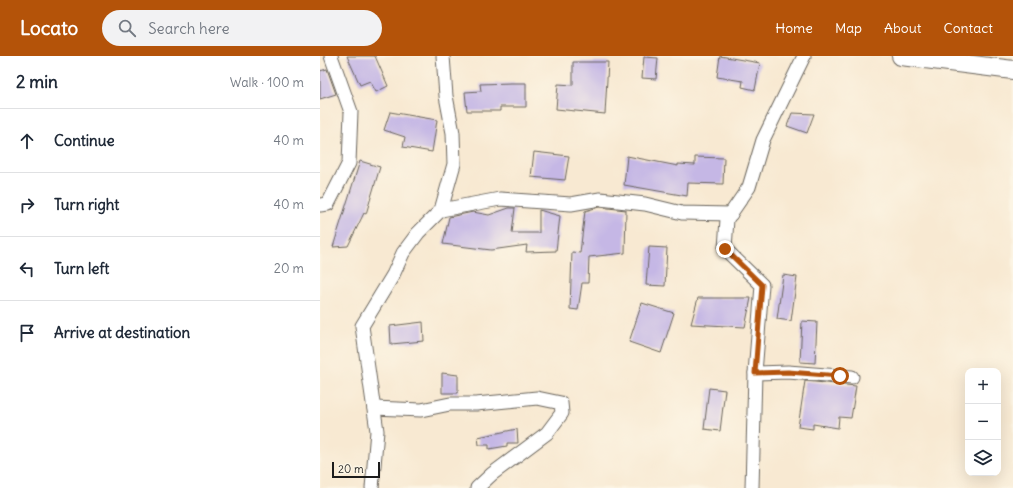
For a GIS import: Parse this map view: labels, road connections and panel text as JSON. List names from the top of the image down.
{
  "scale_bar": "20 m",
  "page": {
    "header": "Locato",
    "search": "Search here",
    "nav": [
      "Home",
      "Map",
      "About",
      "Contact"
    ],
    "heading": ["2 min", "Walk · 100 m"],
    "list": [
      ["Continue", "40 m"],
      ["Turn right", "40 m"],
      ["Turn left", "20 m"],
      "Arrive at destination"
    ],
    "map_buttons": ["+", "−"],
    "scale": "20 m"
  }
}
